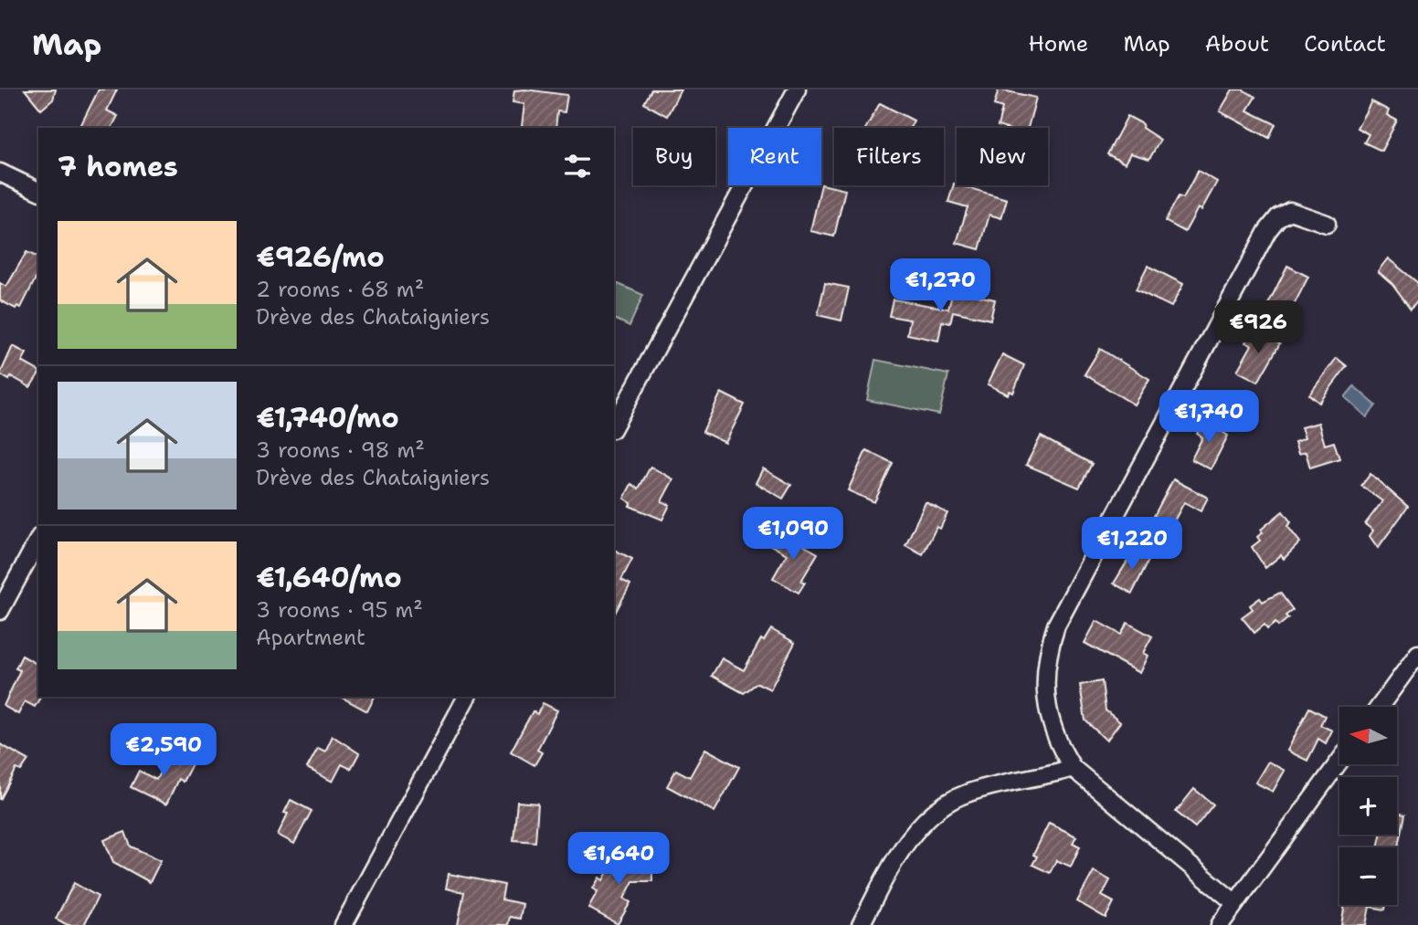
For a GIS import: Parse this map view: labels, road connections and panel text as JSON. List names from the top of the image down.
{
  "north": "left",
  "page": {
    "header": "Map",
    "nav": [
      "Home",
      "Map",
      "About",
      "Contact"
    ],
    "chip": [
      "Buy",
      "Rent",
      "Filters",
      "New"
    ],
    "heading": "7 homes",
    "list": [
      {
        "name": "€926/mo",
        "note": "2 rooms · 68 m² · Drève des Chataigniers"
      },
      {
        "name": "€1,740/mo",
        "note": "3 rooms · 98 m² · Drève des Chataigniers"
      },
      {
        "name": "€1,640/mo",
        "note": "3 rooms · 95 m² · Apartment"
      }
    ],
    "price": [
      "€1,270",
      "€926",
      "€1,740",
      "€1,090",
      "€1,220",
      "€2,590",
      "€1,640"
    ],
    "map_buttons": ["+", "−"]
  }
}
